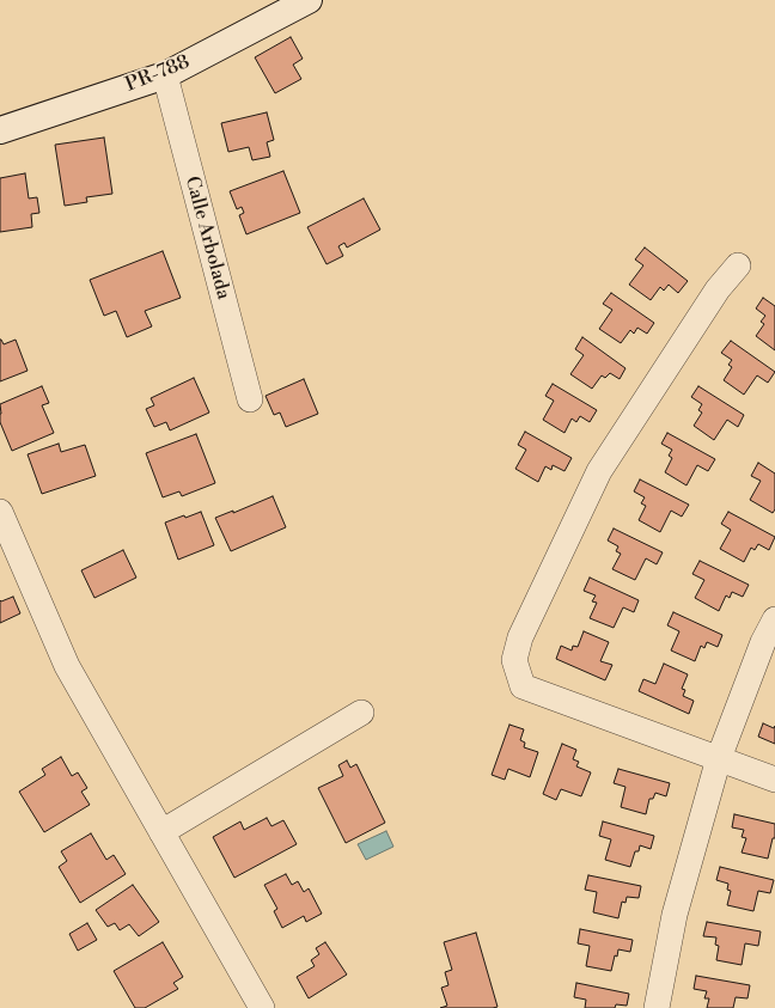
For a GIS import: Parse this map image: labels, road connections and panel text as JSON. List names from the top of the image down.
{
  "streets": {
    "street": ["PR-788", "Calle Arbolada"]
  },
  "crossings": [
    ["PR-788", "Calle Arbolada"]
  ]
}
